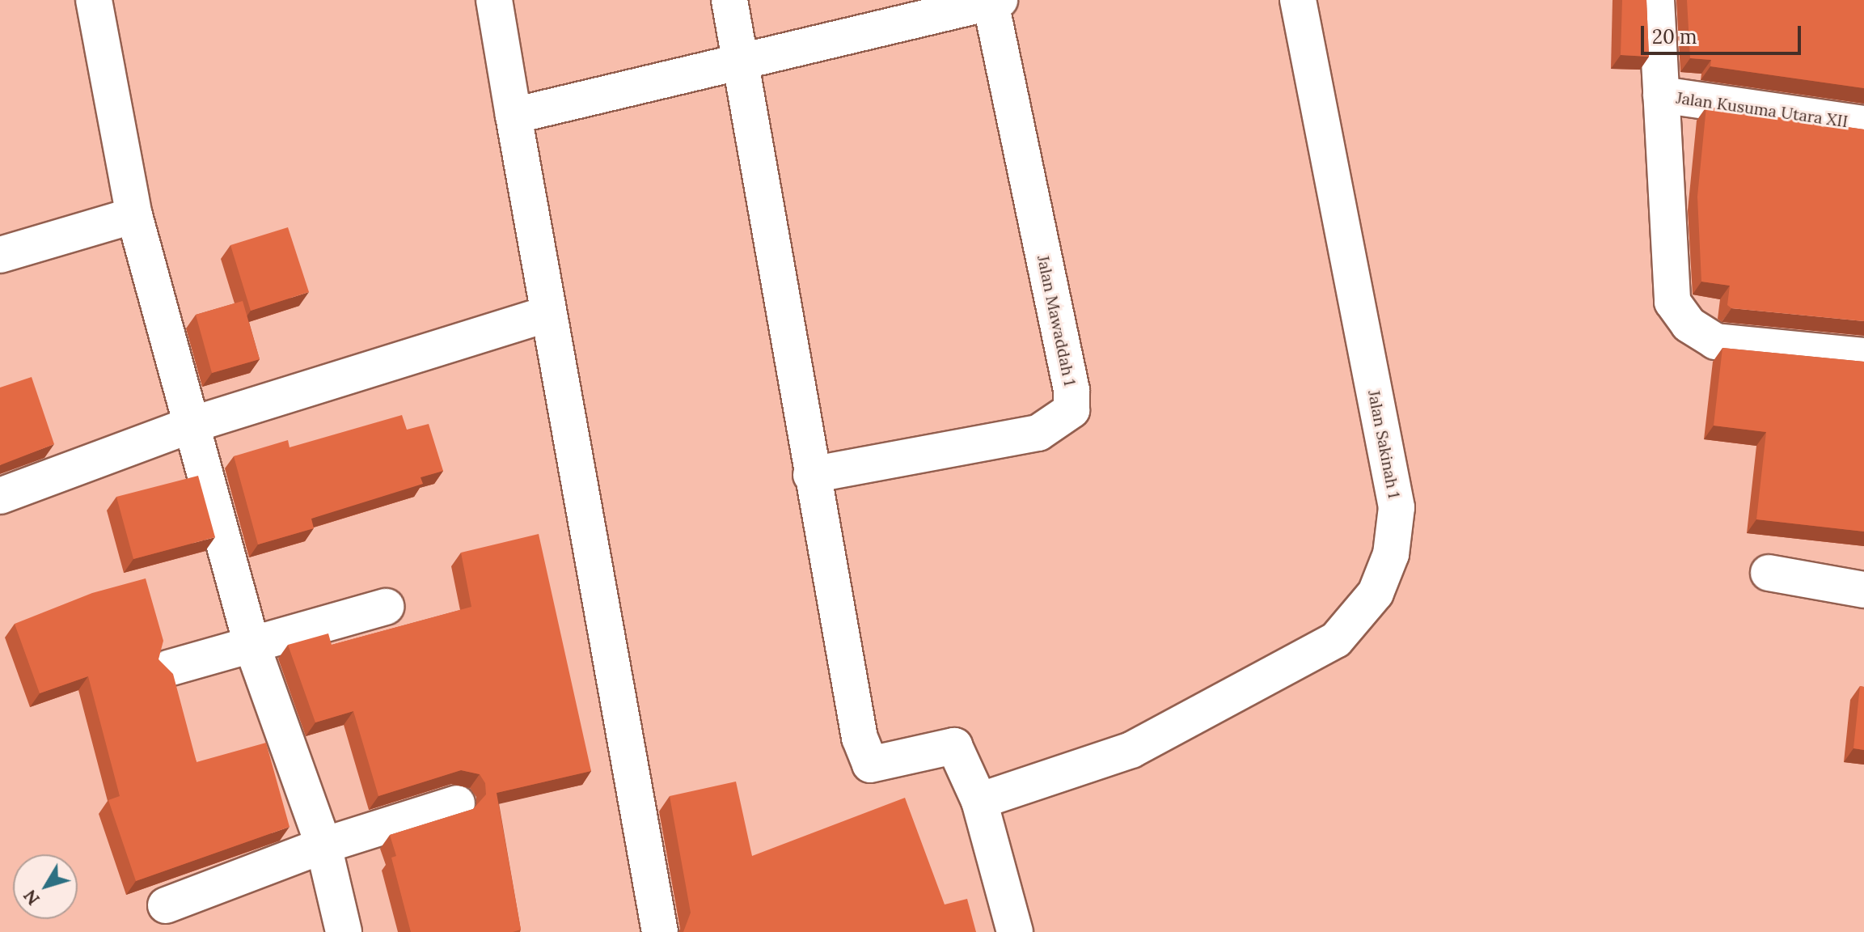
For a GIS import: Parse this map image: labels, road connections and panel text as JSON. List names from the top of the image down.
{
  "streets": {
    "street": ["Jalan Kusuma Utara XII", "Jalan Mawaddah 1", "Jalan Sakinah 1"]
  },
  "scale_bar": "20 m",
  "north": "bottom left"
}
